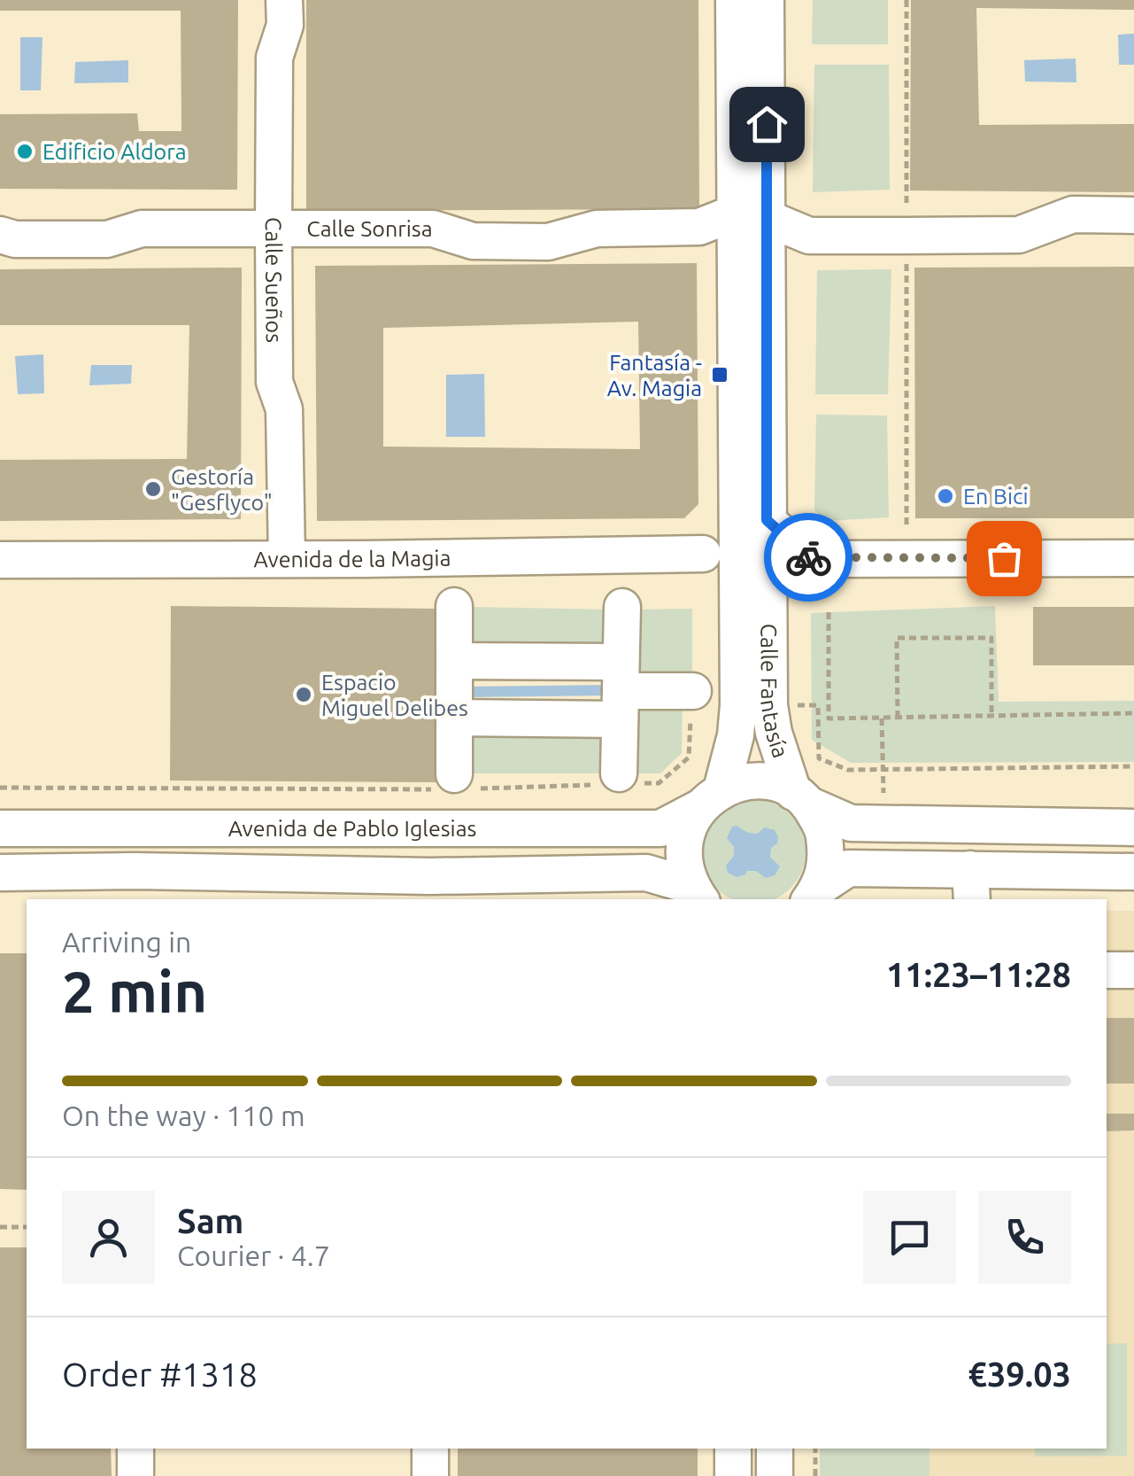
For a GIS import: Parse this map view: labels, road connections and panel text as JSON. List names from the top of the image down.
{
  "streets": {
    "street": [
      "Calle Sonrisa",
      "Calle Sueños",
      "Avenida de la Magia",
      "Calle Fantasía",
      "Avenida de Pablo Iglesias"
    ]
  },
  "crossings": [
    ["Calle Sonrisa", "Calle Sueños"],
    ["Calle Sonrisa", "Calle Fantasía"],
    ["Calle Sueños", "Avenida de la Magia"],
    ["Calle Fantasía", "Avenida de Pablo Iglesias"]
  ],
  "places": {
    "other": [
      "Edificio Aldora",
      "Gestoría \"Gesflyco\"",
      "En Bici",
      "Espacio Miguel Delibes"
    ],
    "transit": ["Fantasía - Av. Magia"]
  },
  "page": {
    "heading": ["2 min", "Arriving in", "11:23–11:28"],
    "panel": [
      "Sam",
      "Courier · 4.7",
      "Order #1318",
      "€39.03"
    ],
    "bar": "On the way · 110 m"
  }
}
